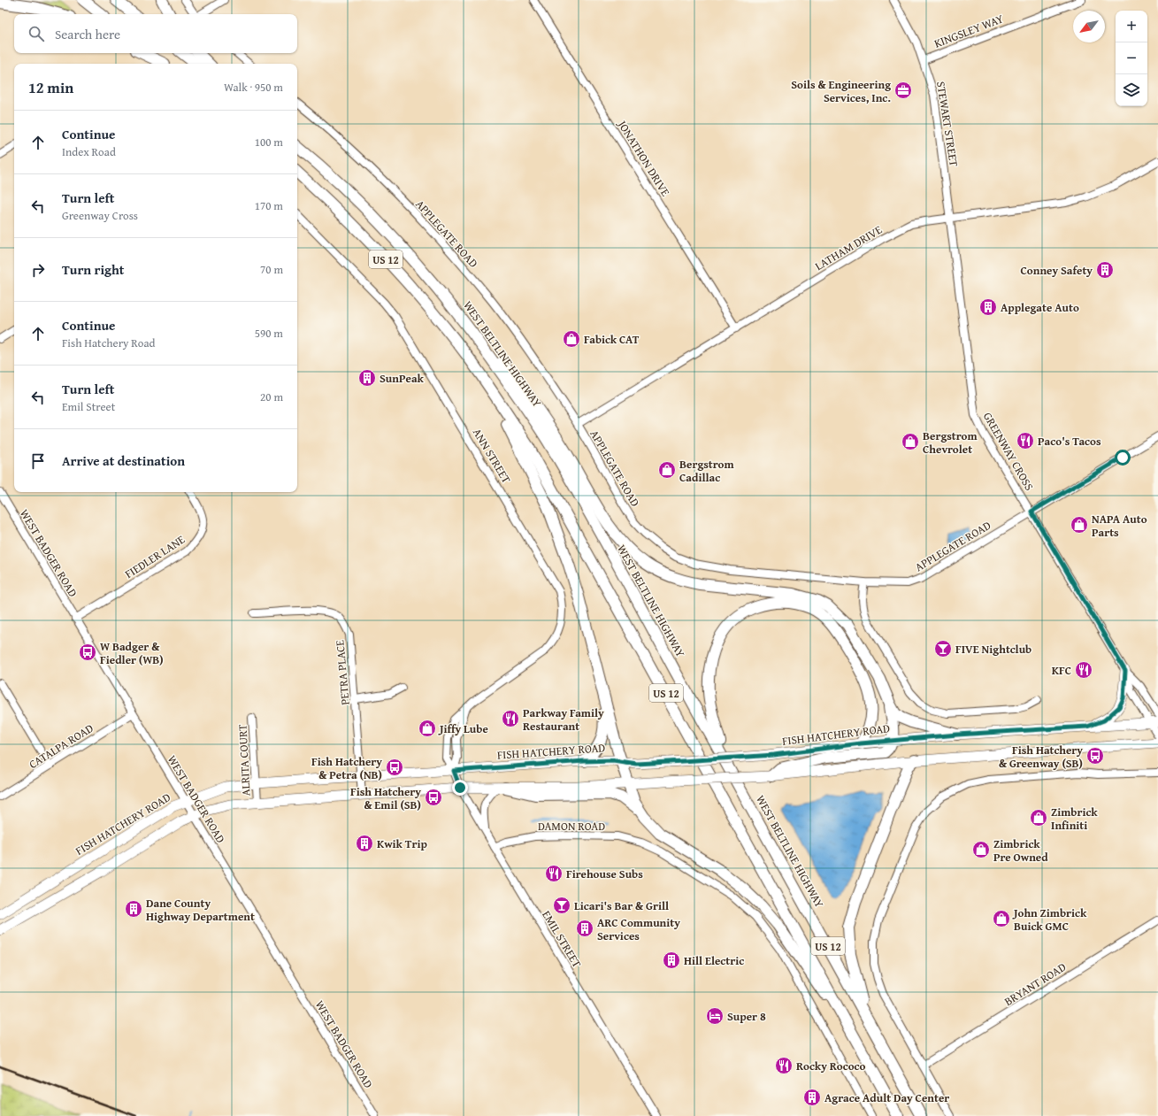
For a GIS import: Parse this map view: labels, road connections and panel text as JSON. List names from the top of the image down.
{
  "streets": {
    "highway": ["US 12", "WEST BELTLINE HIGHWAY"],
    "main road": ["FISH HATCHERY ROAD"],
    "street": [
      "KINGSLEY WAY",
      "STEWART STREET",
      "JONATHON DRIVE",
      "APPLEGATE ROAD",
      "LATHAM DRIVE",
      "GREENWAY CROSS",
      "ANN STREET",
      "WEST BADGER ROAD",
      "FIEDLER LANE",
      "PETRA PLACE",
      "CATALPA ROAD",
      "ALRITA COURT",
      "DAMON ROAD",
      "EMIL STREET",
      "BRYANT ROAD"
    ]
  },
  "crossings": [
    ["KINGSLEY WAY", "STEWART STREET"],
    ["STEWART STREET", "LATHAM DRIVE"],
    ["STEWART STREET", "GREENWAY CROSS"],
    ["JONATHON DRIVE", "LATHAM DRIVE"],
    ["APPLEGATE ROAD", "LATHAM DRIVE"],
    ["APPLEGATE ROAD", "GREENWAY CROSS"],
    ["LATHAM DRIVE", "GREENWAY CROSS"],
    ["GREENWAY CROSS", "FISH HATCHERY ROAD"],
    ["ANN STREET", "FISH HATCHERY ROAD"],
    ["ANN STREET", "EMIL STREET"],
    ["WEST BADGER ROAD", "FIEDLER LANE"],
    ["WEST BADGER ROAD", "FISH HATCHERY ROAD"],
    ["WEST BADGER ROAD", "CATALPA ROAD"],
    ["PETRA PLACE", "FISH HATCHERY ROAD"],
    ["FISH HATCHERY ROAD", "ALRITA COURT"],
    ["FISH HATCHERY ROAD", "EMIL STREET"],
    ["DAMON ROAD", "EMIL STREET"]
  ],
  "places": {
    "office": ["Soils & Engineering Services, Inc."],
    "building": [
      "Conney Safety",
      "Applegate Auto",
      "SunPeak",
      "Kwik Trip",
      "Dane County Highway Department",
      "ARC Community Services",
      "Hill Electric",
      "Agrace Adult Day Center"
    ],
    "shop": [
      "Fabick CAT",
      "Bergstrom Chevrolet",
      "Bergstrom Cadillac",
      "NAPA Auto Parts",
      "Jiffy Lube",
      "Zimbrick Infiniti",
      "Zimbrick Pre Owned",
      "John Zimbrick Buick GMC"
    ],
    "restaurant": [
      "Paco's Tacos",
      "KFC",
      "Parkway Family Restaurant",
      "Firehouse Subs",
      "Rocky Rococo"
    ],
    "bar": ["FIVE Nightclub", "Licari's Bar & Grill"],
    "bus stop": [
      "W Badger & Fiedler (WB)",
      "Fish Hatchery & Greenway (SB)",
      "Fish Hatchery & Petra (NB)",
      "Fish Hatchery & Emil (SB)"
    ],
    "hotel": ["Super 8"]
  },
  "north": "bottom left",
  "page": {
    "map_buttons": ["+", "−"],
    "search": "Search here",
    "heading": ["12 min", "Walk · 950 m"],
    "list": [
      ["Continue", "Index Road", "100 m"],
      ["Turn left", "Greenway Cross", "170 m"],
      ["Turn right", "70 m"],
      ["Continue", "Fish Hatchery Road", "590 m"],
      ["Turn left", "Emil Street", "20 m"],
      "Arrive at destination"
    ]
  }
}
